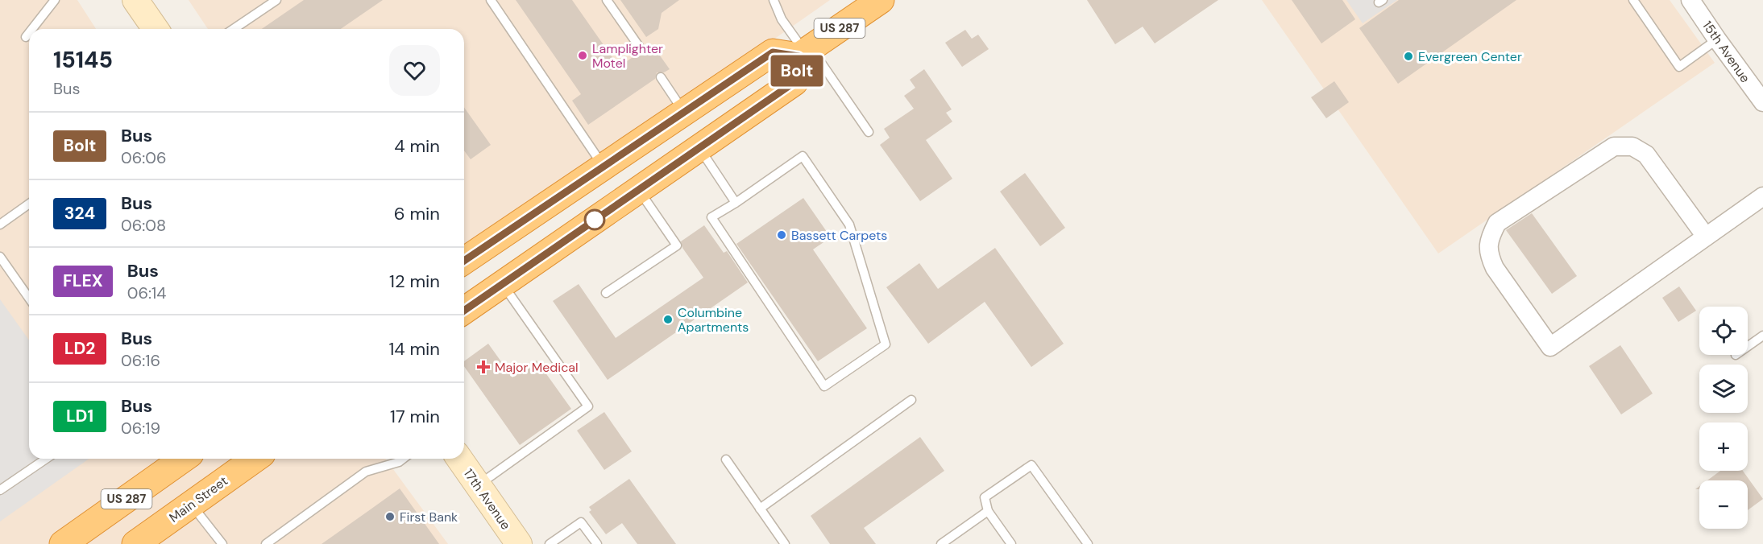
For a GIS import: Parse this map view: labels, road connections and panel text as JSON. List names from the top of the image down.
{
  "streets": {
    "highway": ["US 287", "Main Street"],
    "main road": ["17th Avenue"],
    "street": ["15th Avenue"]
  },
  "places": {
    "other": [
      "Lamplighter Motel",
      "Evergreen Center",
      "Bassett Carpets",
      "Columbine Apartments",
      "First Bank"
    ],
    "health": ["Major Medical"]
  },
  "lines": ["bus line Bolt"],
  "page": {
    "on_map": "Bolt",
    "heading": ["15145", "Bus"],
    "list": [
      {
        "mark": "Bolt",
        "name": "Bus",
        "note": "06:06",
        "value": "4 min"
      },
      {
        "mark": "324",
        "name": "Bus",
        "note": "06:08",
        "value": "6 min"
      },
      {
        "mark": "FLEX",
        "name": "Bus",
        "note": "06:14",
        "value": "12 min"
      },
      {
        "mark": "LD2",
        "name": "Bus",
        "note": "06:16",
        "value": "14 min"
      },
      {
        "mark": "LD1",
        "name": "Bus",
        "note": "06:19",
        "value": "17 min"
      }
    ],
    "map_buttons": ["+", "−"]
  }
}
